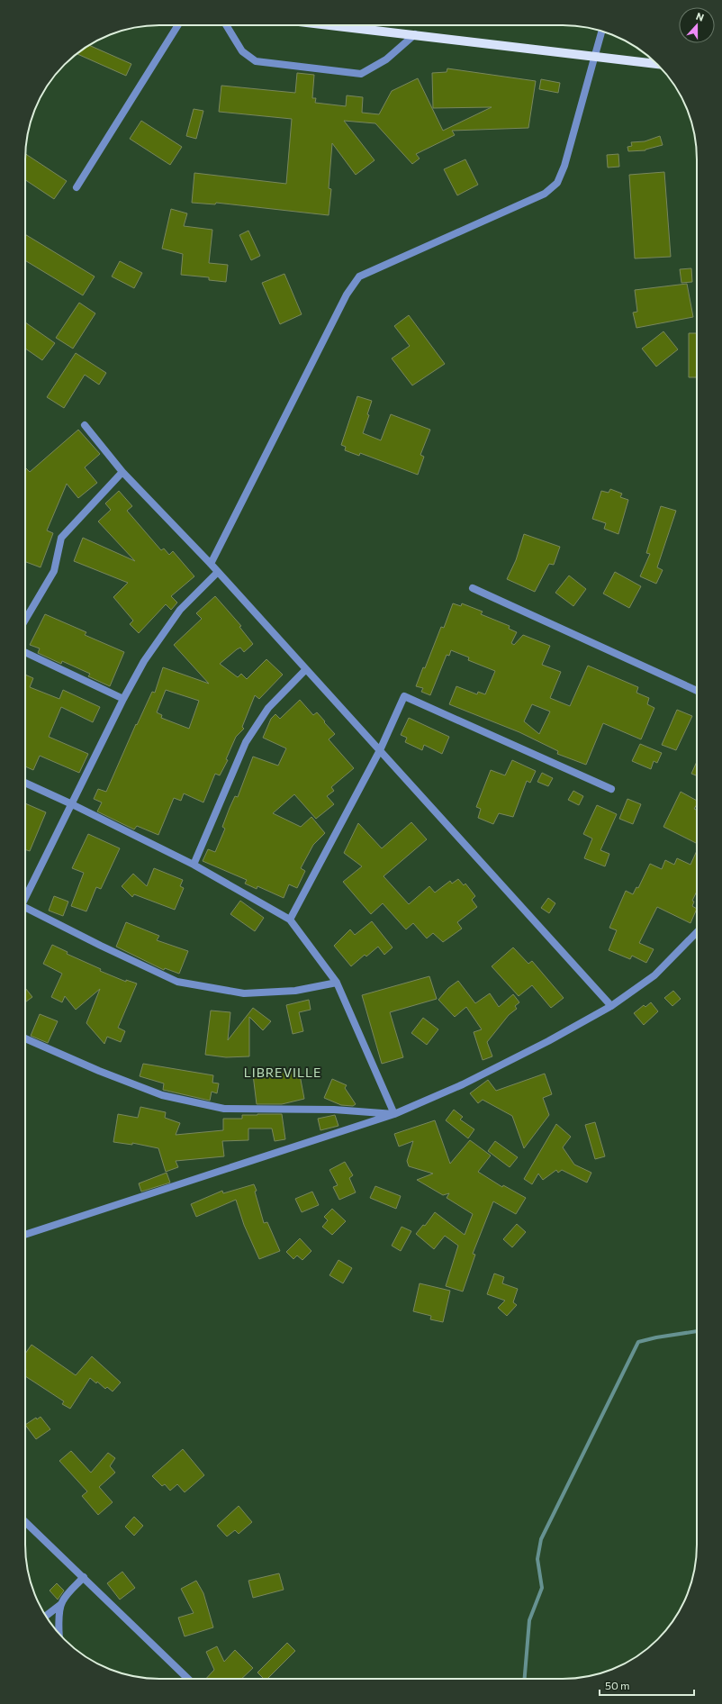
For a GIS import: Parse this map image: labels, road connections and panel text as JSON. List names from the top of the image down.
{
  "districts": ["LIBREVILLE"],
  "scale_bar": "50 m",
  "north": "top"
}
